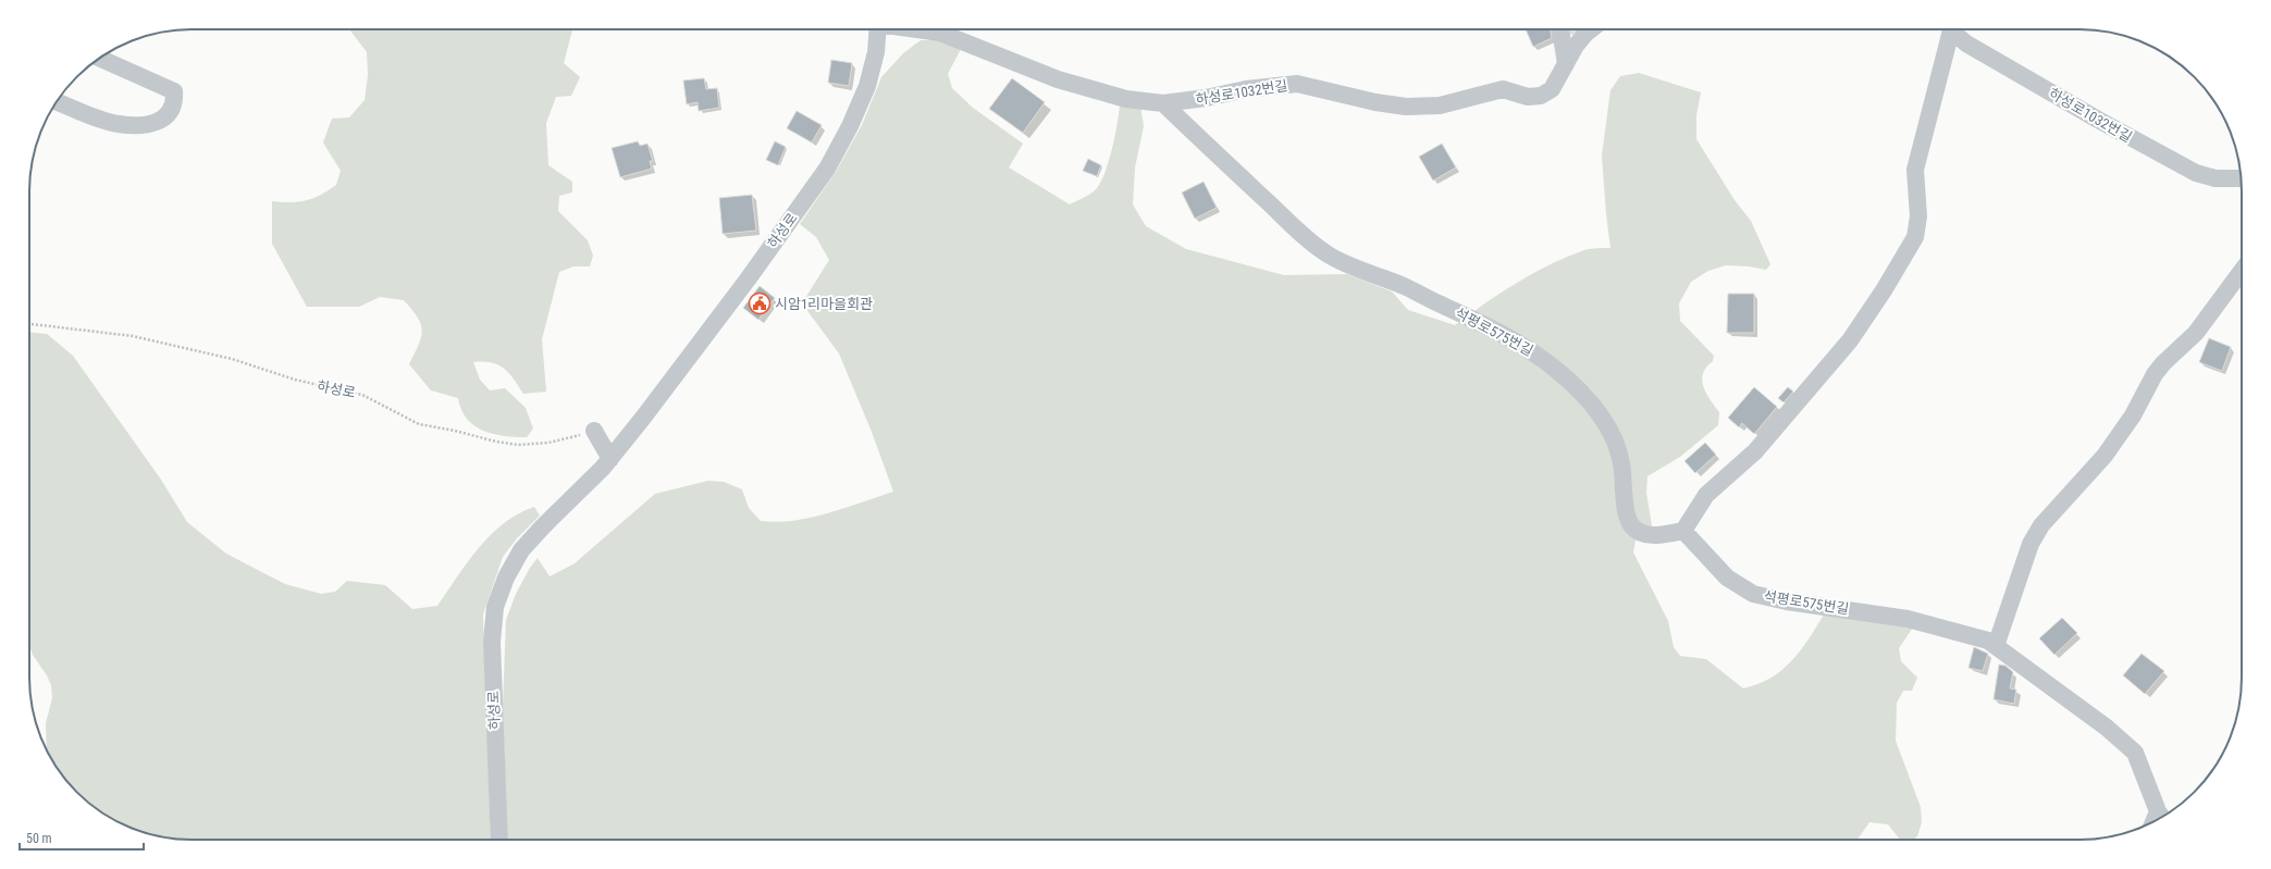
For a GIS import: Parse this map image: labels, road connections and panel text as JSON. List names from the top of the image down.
{
  "streets": {
    "street": ["하성로1032번길", "하성로", "석평로575번길"]
  },
  "crossings": [
    ["하성로1032번길", "석평로575번길"]
  ],
  "places": {
    "public building": ["시암1리마을회관"]
  },
  "scale_bar": "50 m"
}
